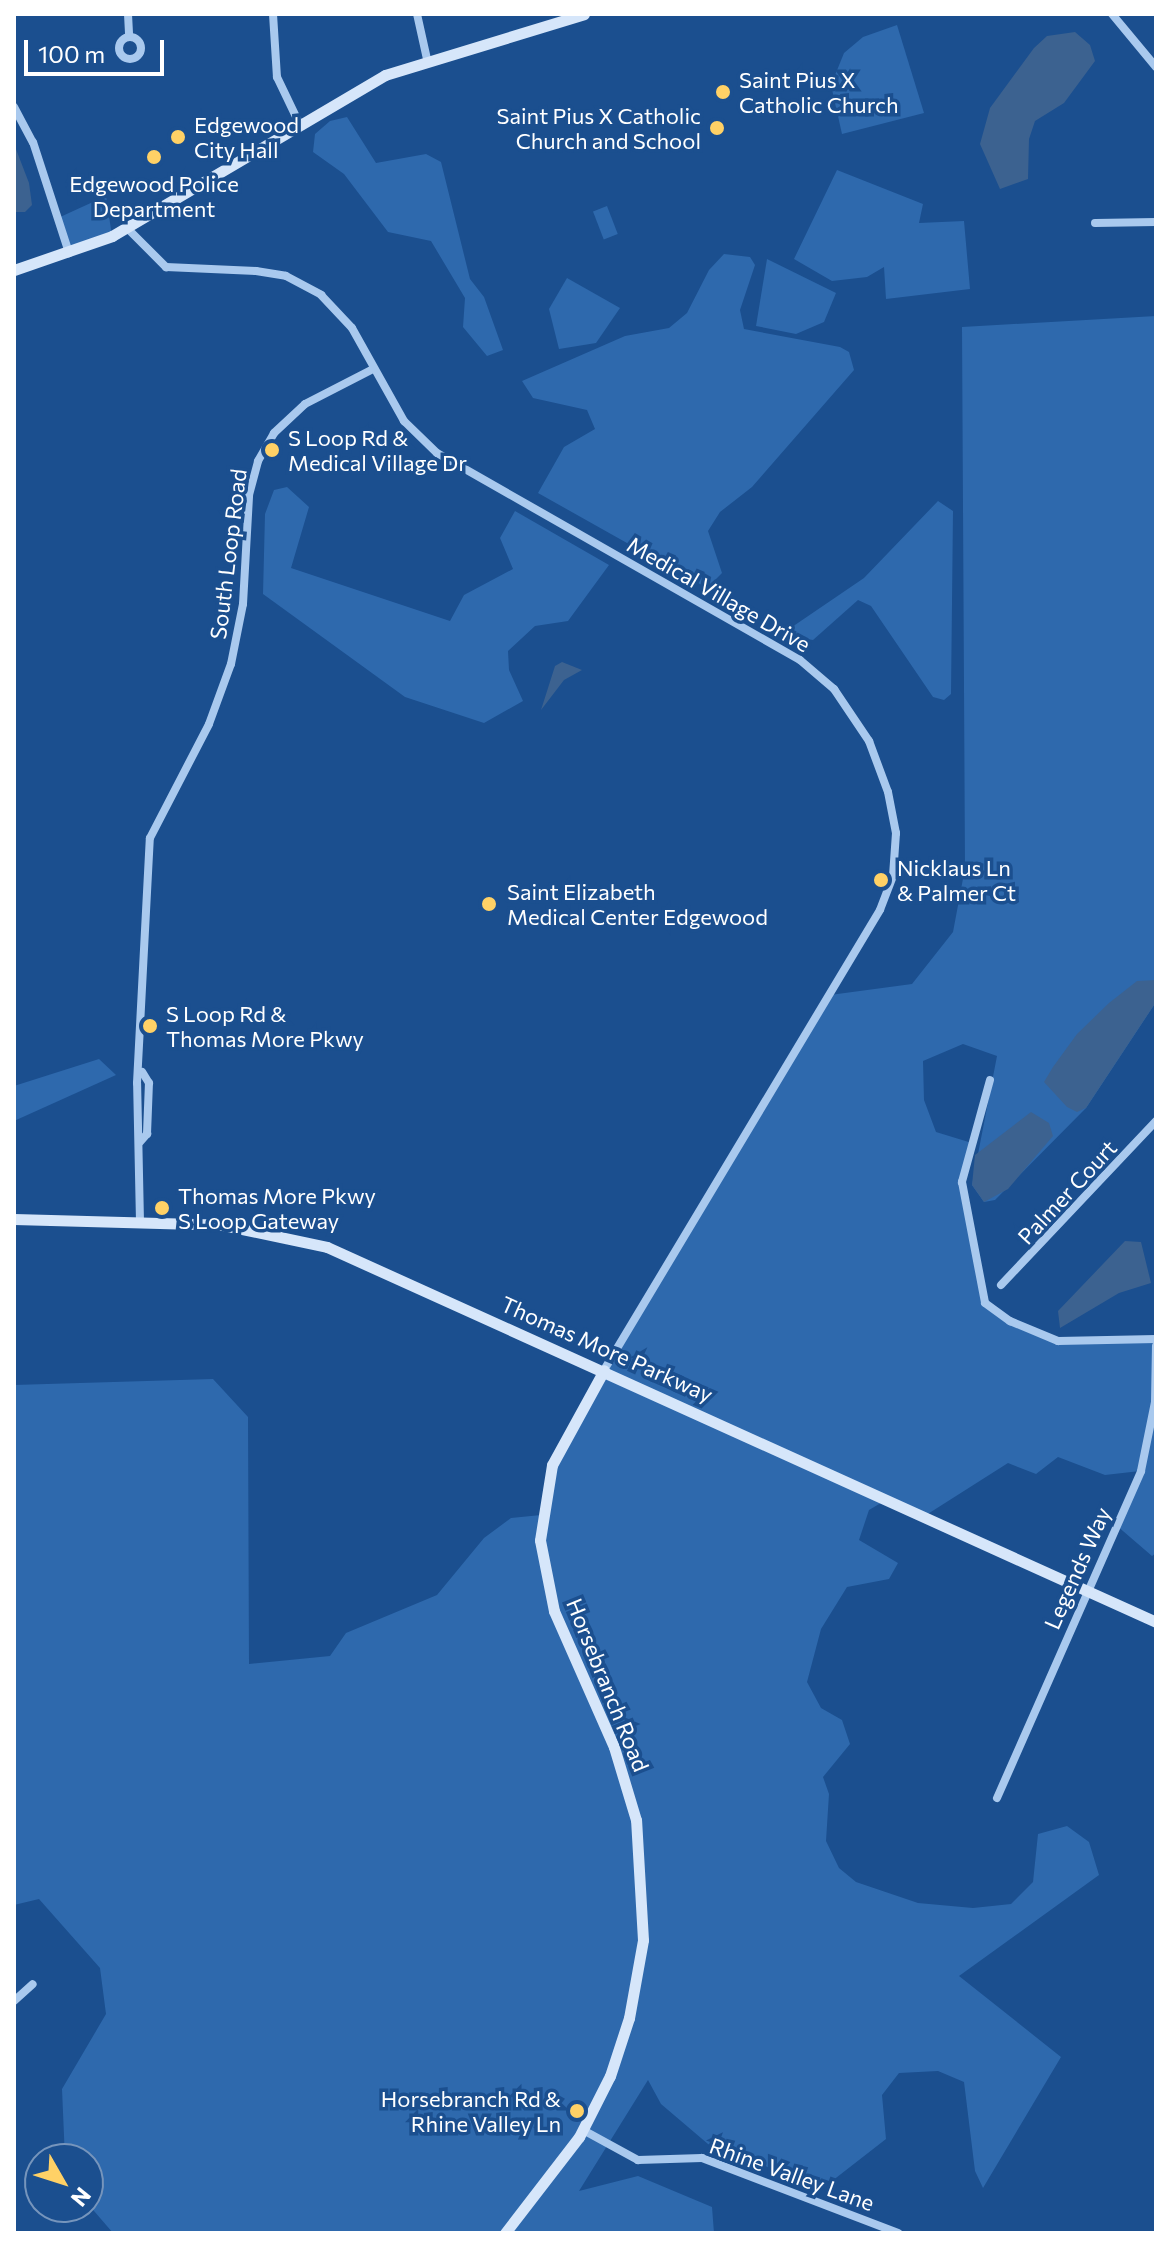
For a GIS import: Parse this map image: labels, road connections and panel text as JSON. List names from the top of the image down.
{
  "streets": {
    "street": [
      "South Loop Road",
      "Medical Village Drive",
      "Palmer Court",
      "Thomas More Parkway",
      "Legends Way",
      "Horsebranch Road",
      "Rhine Valley Lane"
    ]
  },
  "crossings": [
    ["South Loop Road", "Medical Village Drive"],
    ["South Loop Road", "Thomas More Parkway"],
    ["Medical Village Drive", "Thomas More Parkway"],
    ["Medical Village Drive", "Horsebranch Road"],
    ["Thomas More Parkway", "Legends Way"],
    ["Thomas More Parkway", "Horsebranch Road"],
    ["Horsebranch Road", "Rhine Valley Lane"]
  ],
  "places": [
    "Saint Pius X Catholic Church",
    "Saint Pius X Catholic Church and School",
    "Edgewood City Hall",
    "Edgewood Police Department",
    "S Loop Rd & Medical Village Dr",
    "Nicklaus Ln & Palmer Ct",
    "Saint Elizabeth Medical Center Edgewood",
    "S Loop Rd & Thomas More Pkwy",
    "Thomas More Pkwy S Loop Gateway",
    "Horsebranch Rd & Rhine Valley Ln"
  ],
  "scale_bar": "100 m",
  "north": "bottom right"
}
